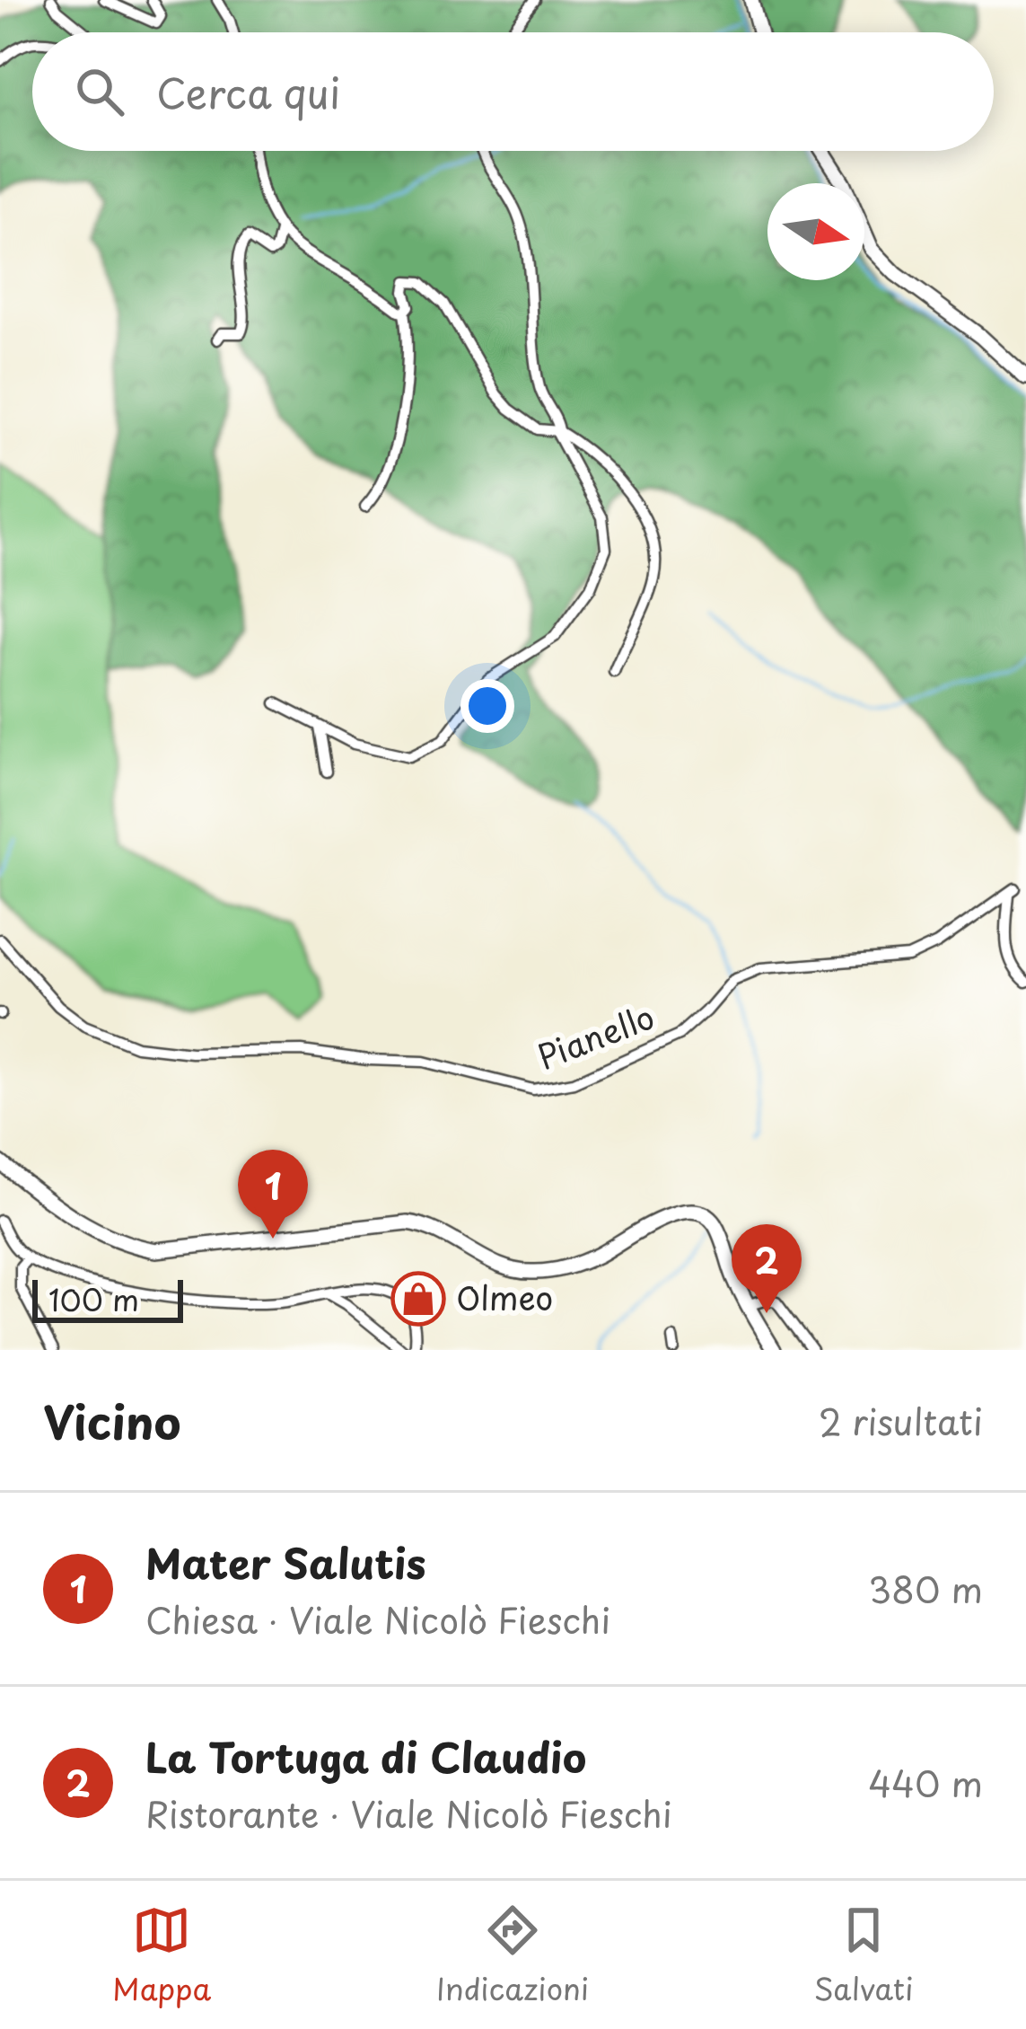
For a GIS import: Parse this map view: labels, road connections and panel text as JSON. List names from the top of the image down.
{
  "streets": {
    "street": ["Pianello"]
  },
  "places": {
    "shop": ["Olmeo"]
  },
  "scale_bar": "100 m",
  "north": "right",
  "page": {
    "search": "Cerca qui",
    "pins": ["1", "2"],
    "scale": "100 m",
    "heading": ["Vicino", "2 risultati"],
    "list": [
      {
        "mark": "1",
        "name": "Mater Salutis",
        "note": "Chiesa · Viale Nicolò Fieschi",
        "value": "380 m"
      },
      {
        "mark": "2",
        "name": "La Tortuga di Claudio",
        "note": "Ristorante · Viale Nicolò Fieschi",
        "value": "440 m"
      }
    ],
    "nav": ["Mappa", "Indicazioni", "Salvati"]
  }
}
